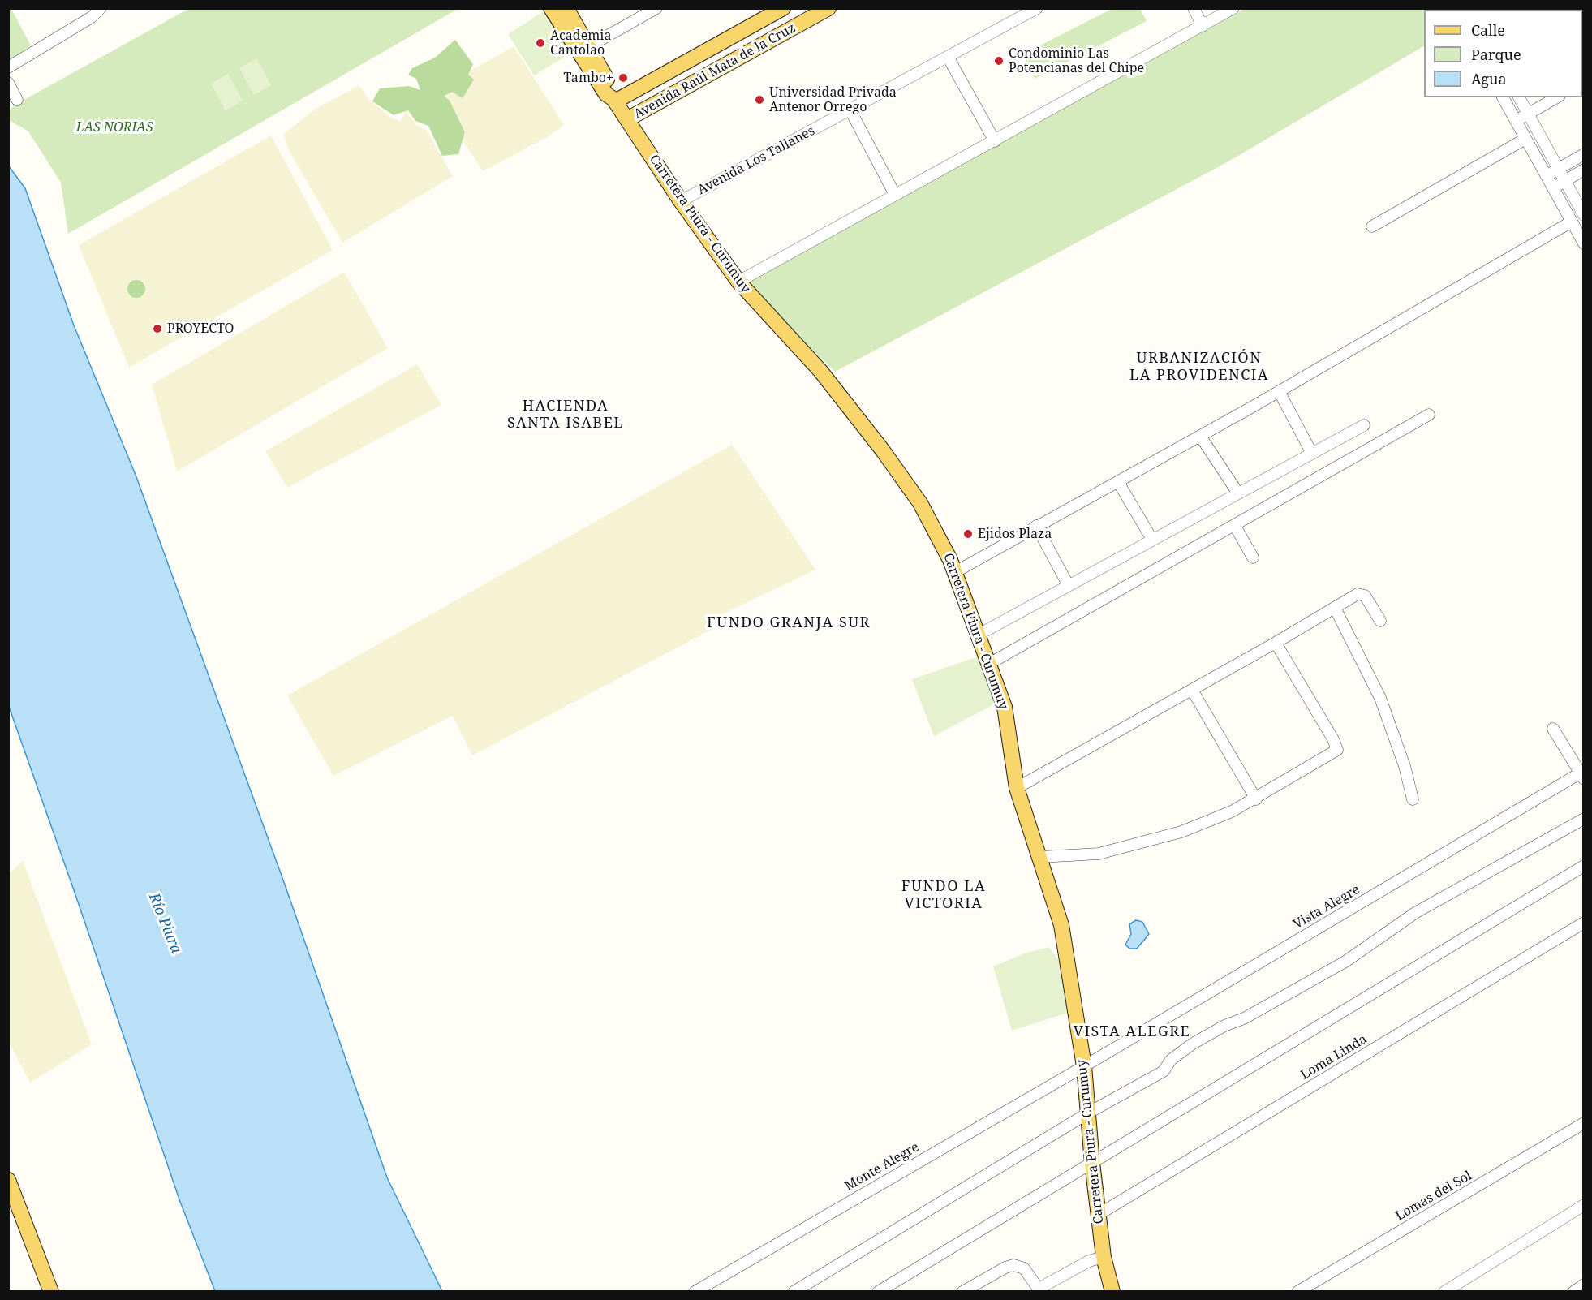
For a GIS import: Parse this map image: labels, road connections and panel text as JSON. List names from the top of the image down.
{
  "streets": {
    "main road": ["Avenida Raúl Mata de la Cruz", "Carretera Piura - Curumuy"],
    "street": [
      "Avenida Los Tallanes",
      "Vista Alegre",
      "Loma Linda",
      "Monte Alegre",
      "Lomas del Sol"
    ]
  },
  "crossings": [
    ["Avenida Raúl Mata de la Cruz", "Carretera Piura - Curumuy"],
    ["Avenida Los Tallanes", "Carretera Piura - Curumuy"],
    ["Carretera Piura - Curumuy", "Vista Alegre"],
    ["Carretera Piura - Curumuy", "Loma Linda"],
    ["Carretera Piura - Curumuy", "Monte Alegre"],
    ["Vista Alegre", "Monte Alegre"]
  ],
  "districts": [
    "URBANIZACIÓN LA PROVIDENCIA",
    "HACIENDA SANTA ISABEL",
    "FUNDO GRANJA SUR",
    "FUNDO LA VICTORIA",
    "VISTA ALEGRE"
  ],
  "water": ["Río Piura"],
  "parks": ["LAS NORIAS"],
  "places": [
    "Academia Cantolao",
    "Condominio Las Potencianas del Chipe",
    "Tambo+",
    "Universidad Privada Antenor Orrego",
    "PROYECTO",
    "Ejidos Plaza"
  ],
  "legend": ["Calle", "Parque", "Agua"]
}
